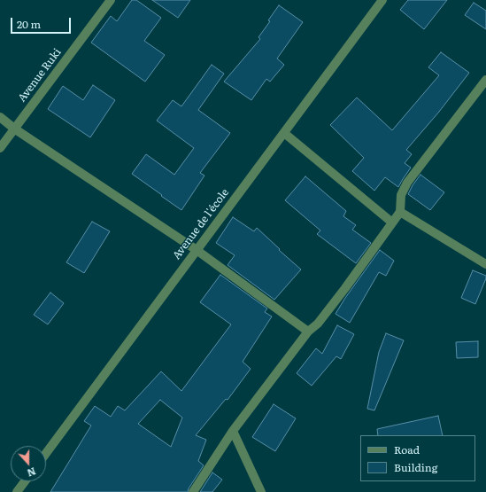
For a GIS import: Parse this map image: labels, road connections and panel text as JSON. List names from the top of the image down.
{
  "streets": {
    "street": ["Avenue Ruki", "Avenue de l'école"]
  },
  "legend": ["Road", "Building"],
  "scale_bar": "20 m",
  "north": "bottom"
}
